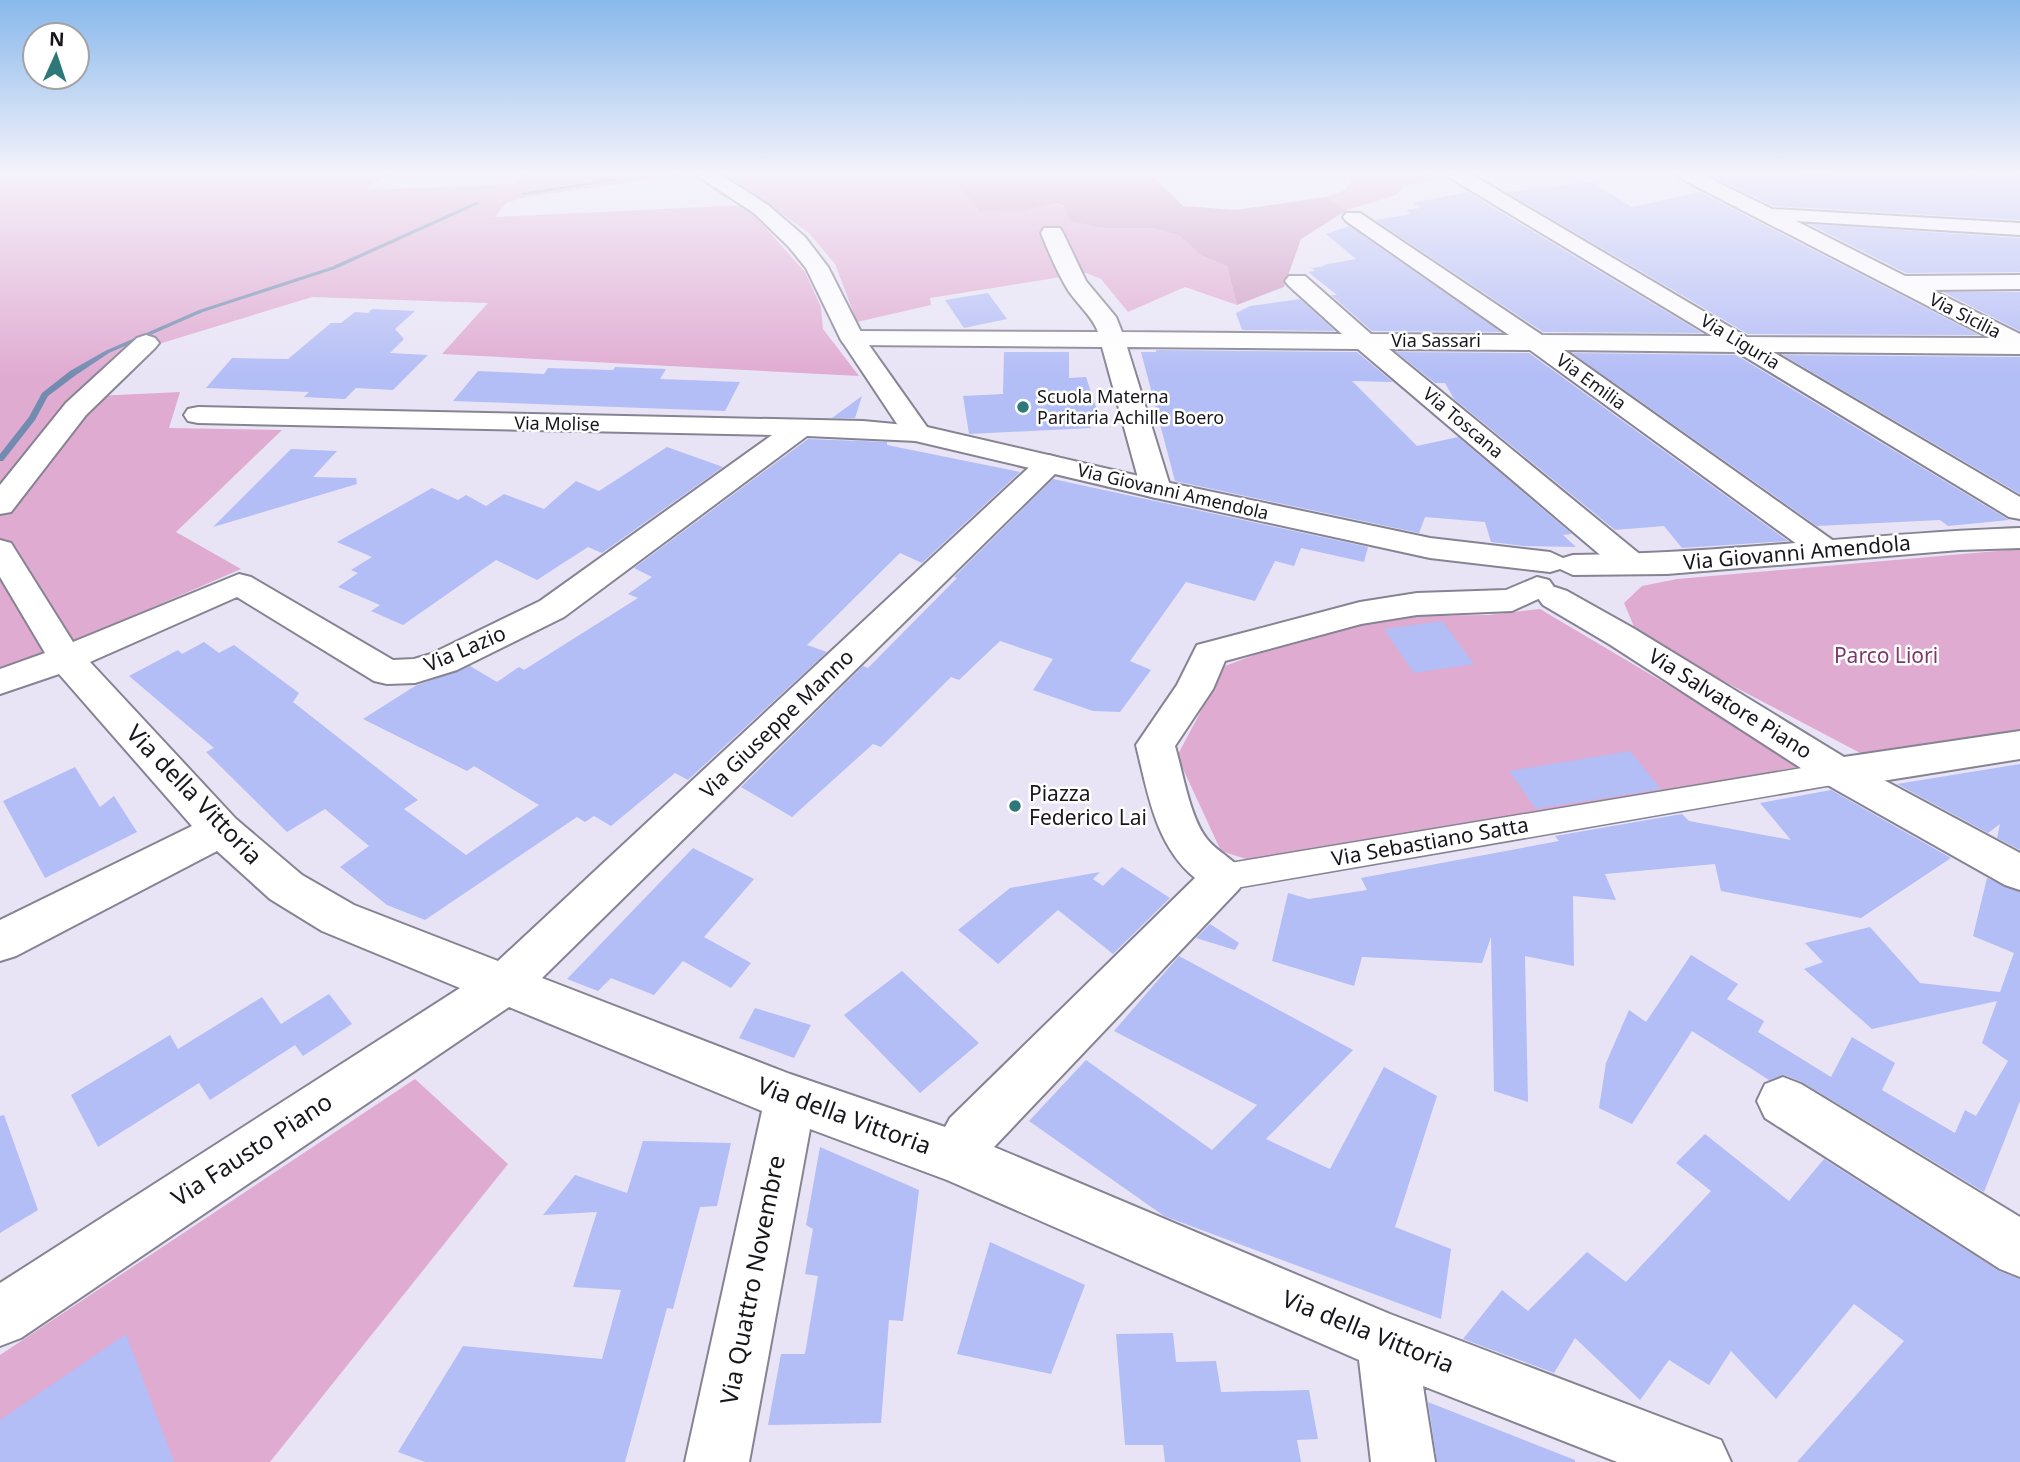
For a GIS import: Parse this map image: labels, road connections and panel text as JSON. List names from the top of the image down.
{
  "streets": {
    "street": [
      "Via Sicilia",
      "Via Sassari",
      "Via Liguria",
      "Via Emilia",
      "Via Toscana",
      "Via Molise",
      "Via Giovanni Amendola",
      "Via Lazio",
      "Via Salvatore Piano",
      "Via Giuseppe Manno",
      "Via della Vittoria",
      "Via Sebastiano Satta",
      "Via Fausto Piano",
      "Via Quattro Novembre"
    ]
  },
  "crossings": [
    ["Via Sicilia", "Via Sassari"],
    ["Via Sassari", "Via Liguria"],
    ["Via Sassari", "Via Emilia"],
    ["Via Sassari", "Via Toscana"],
    ["Via Emilia", "Via Giovanni Amendola"],
    ["Via Toscana", "Via Giovanni Amendola"],
    ["Via Molise", "Via Giovanni Amendola"],
    ["Via Molise", "Via Lazio"],
    ["Via Giovanni Amendola", "Via Salvatore Piano"],
    ["Via Giovanni Amendola", "Via Giuseppe Manno"],
    ["Via Lazio", "Via della Vittoria"],
    ["Via Salvatore Piano", "Via Sebastiano Satta"],
    ["Via Giuseppe Manno", "Via della Vittoria"],
    ["Via Giuseppe Manno", "Via Fausto Piano"],
    ["Via della Vittoria", "Via Fausto Piano"],
    ["Via della Vittoria", "Via Quattro Novembre"]
  ],
  "parks": ["Parco Liori"],
  "places": ["Scuola Materna Paritaria Achille Boero", "Piazza Federico Lai"],
  "north": "top"
}
